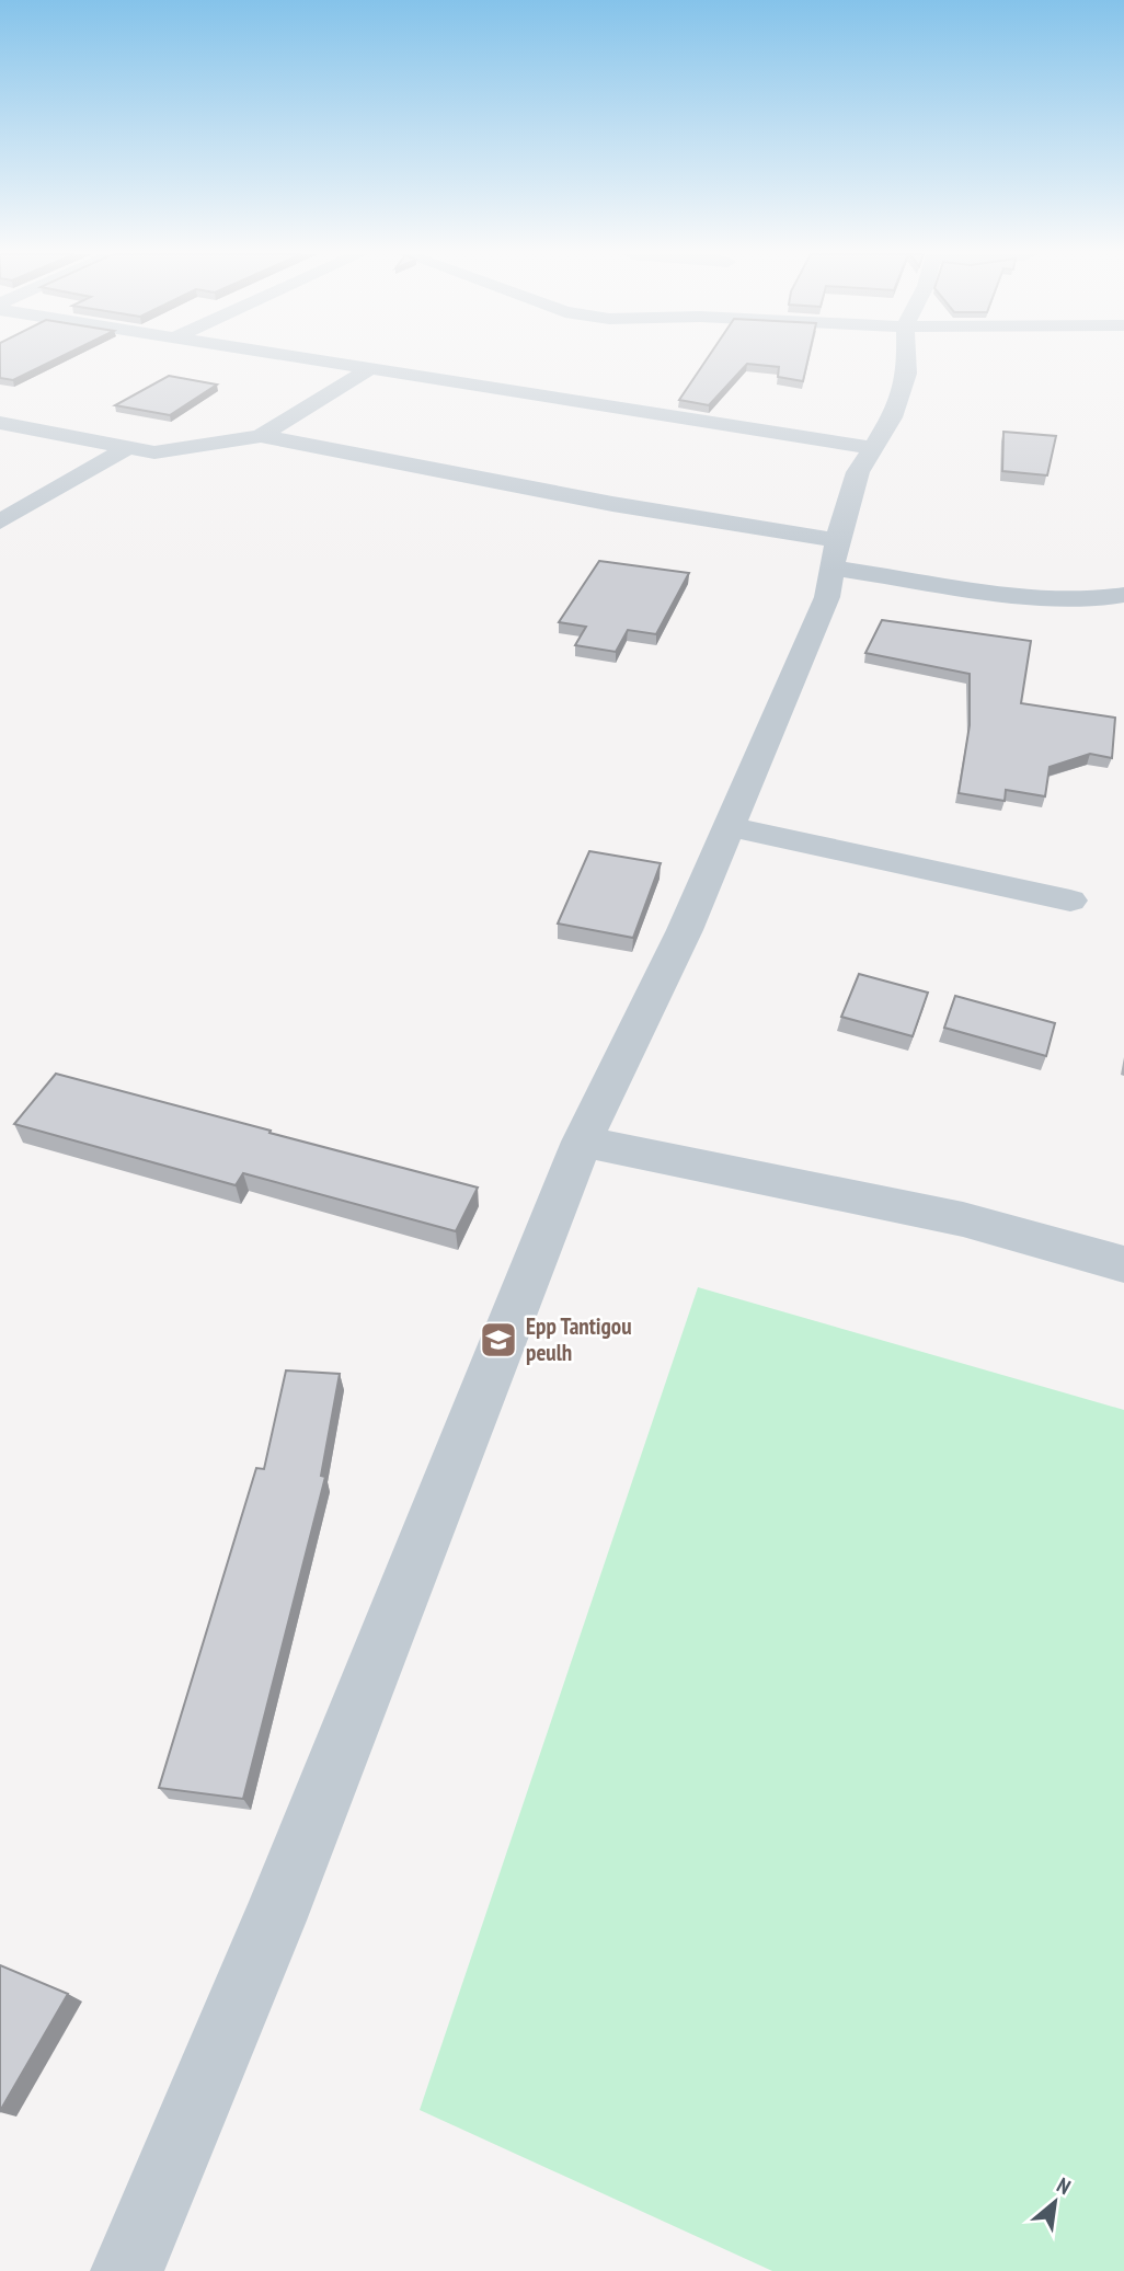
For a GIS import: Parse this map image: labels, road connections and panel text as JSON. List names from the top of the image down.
{
  "places": {
    "school or university": ["Epp Tantigou peulh"]
  },
  "north": "top right"
}
